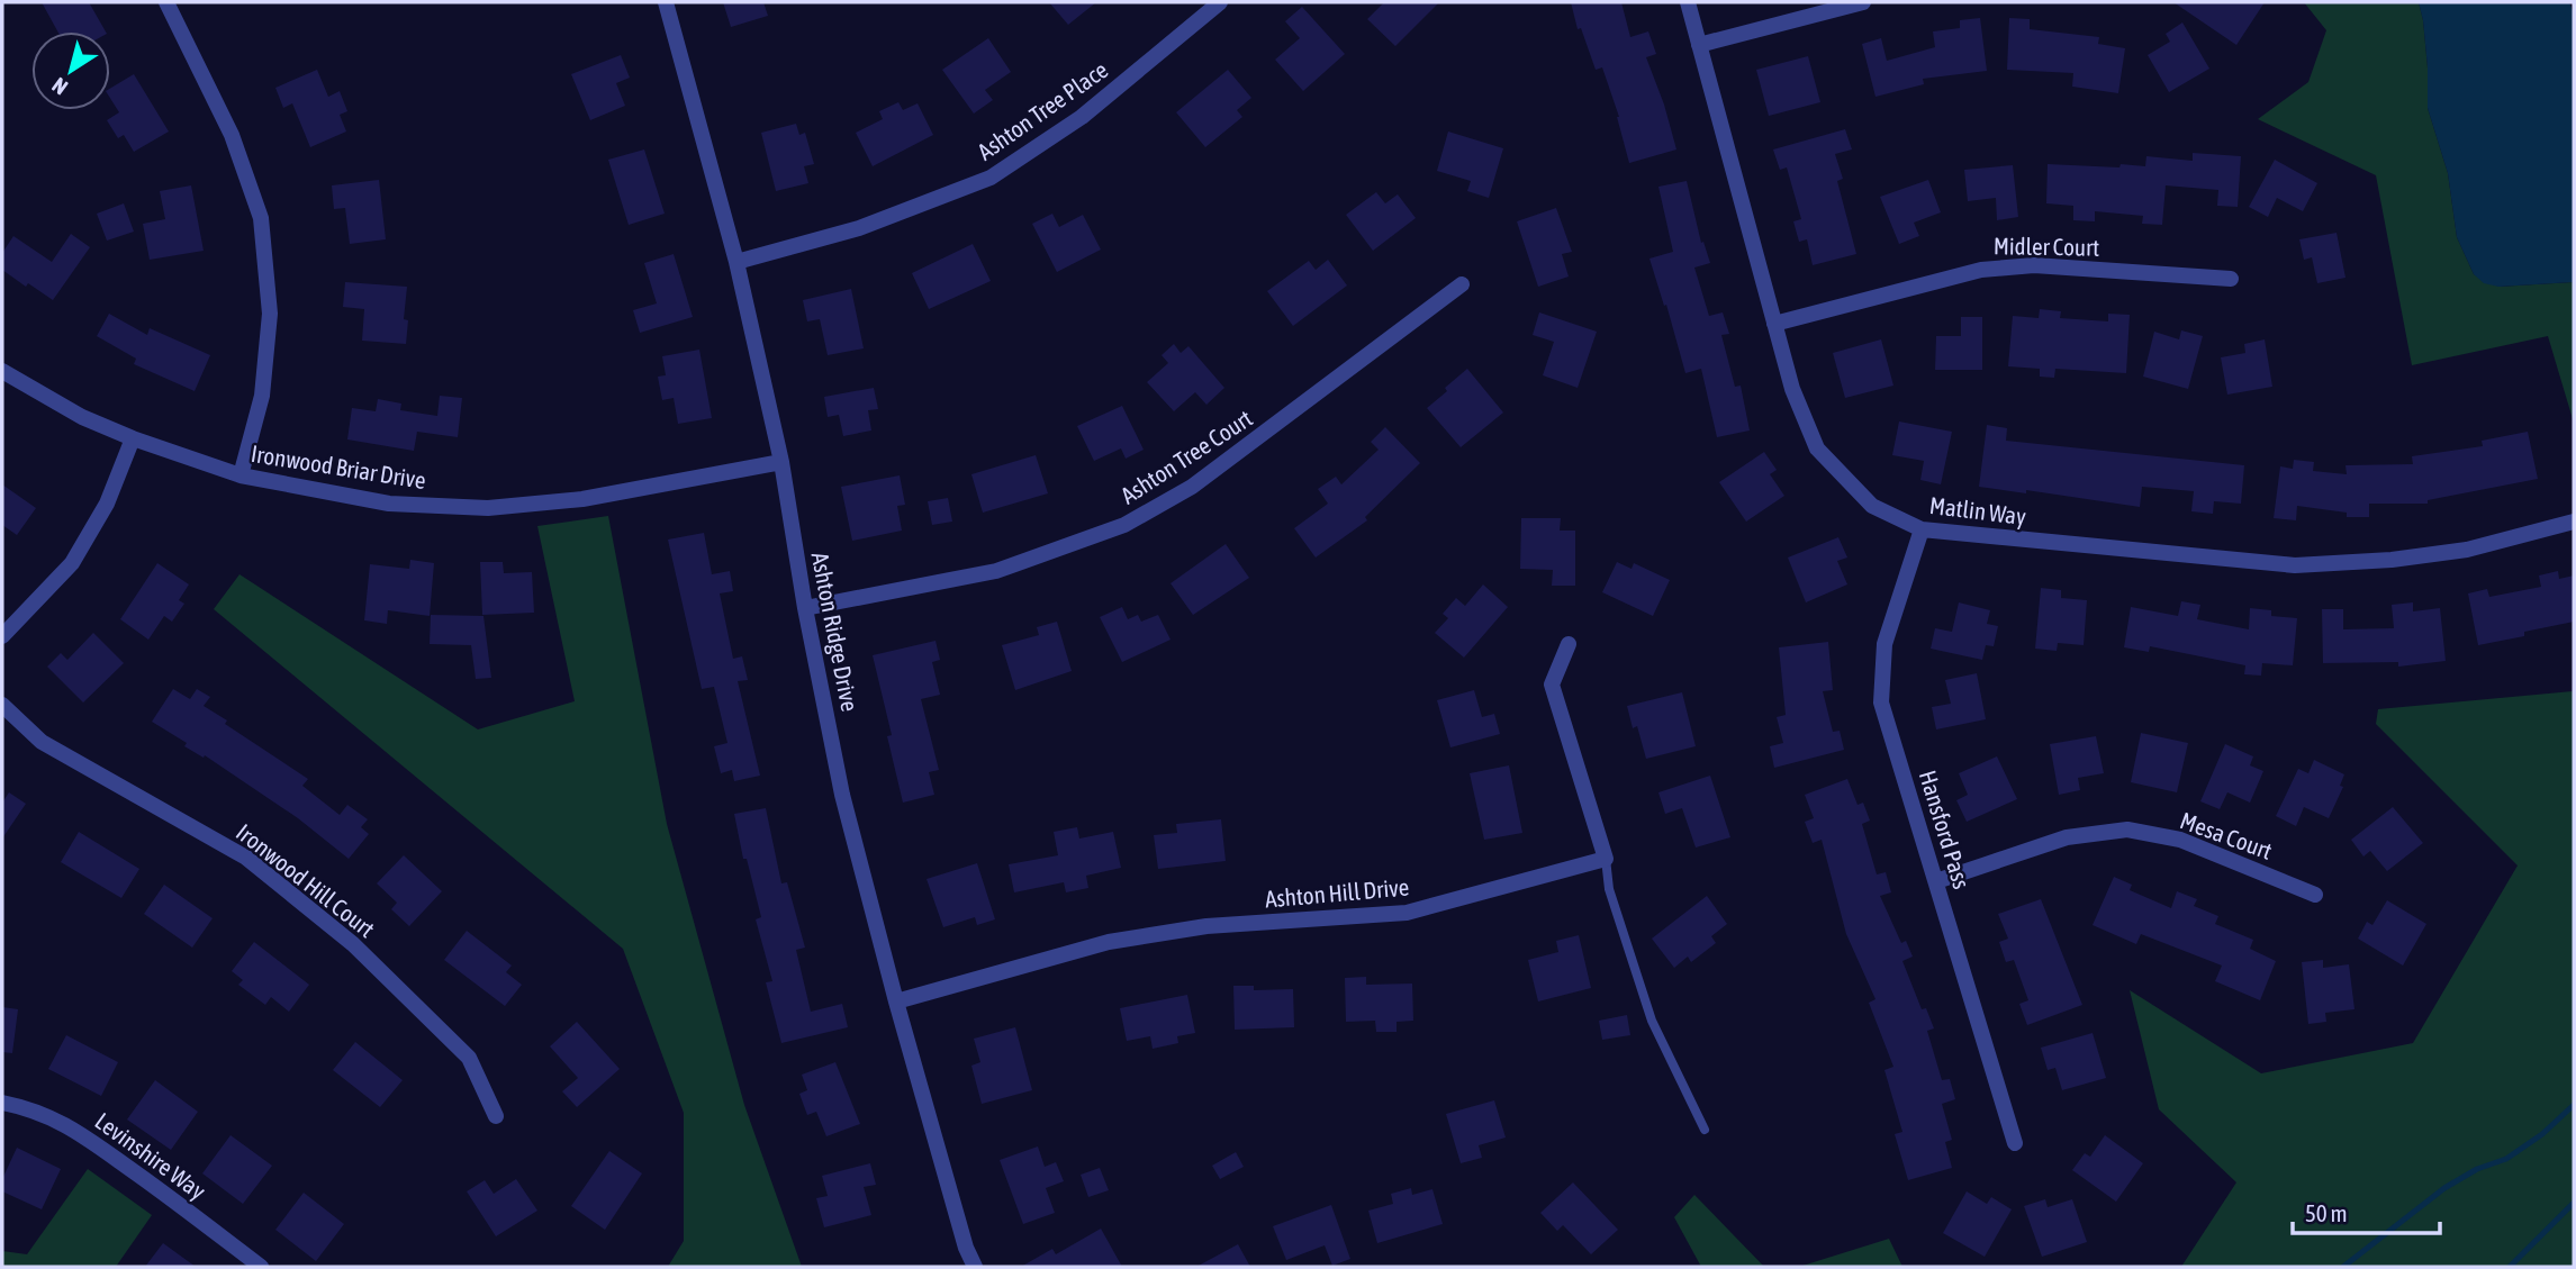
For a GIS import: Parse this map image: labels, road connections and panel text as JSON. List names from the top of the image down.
{
  "streets": {
    "street": [
      "Ashton Tree Place",
      "Midler Court",
      "Ashton Tree Court",
      "Ironwood Briar Drive",
      "Matlin Way",
      "Ashton Ridge Drive",
      "Hansford Pass",
      "Mesa Court",
      "Ironwood Hill Court",
      "Ashton Hill Drive",
      "Levinshire Way"
    ]
  },
  "crossings": [
    ["Ashton Tree Place", "Ashton Ridge Drive"],
    ["Midler Court", "Matlin Way"],
    ["Ashton Tree Court", "Ashton Ridge Drive"],
    ["Ironwood Briar Drive", "Ashton Ridge Drive"],
    ["Matlin Way", "Hansford Pass"],
    ["Ashton Ridge Drive", "Ashton Hill Drive"],
    ["Hansford Pass", "Mesa Court"]
  ],
  "scale_bar": "50 m",
  "north": "bottom left"
}
